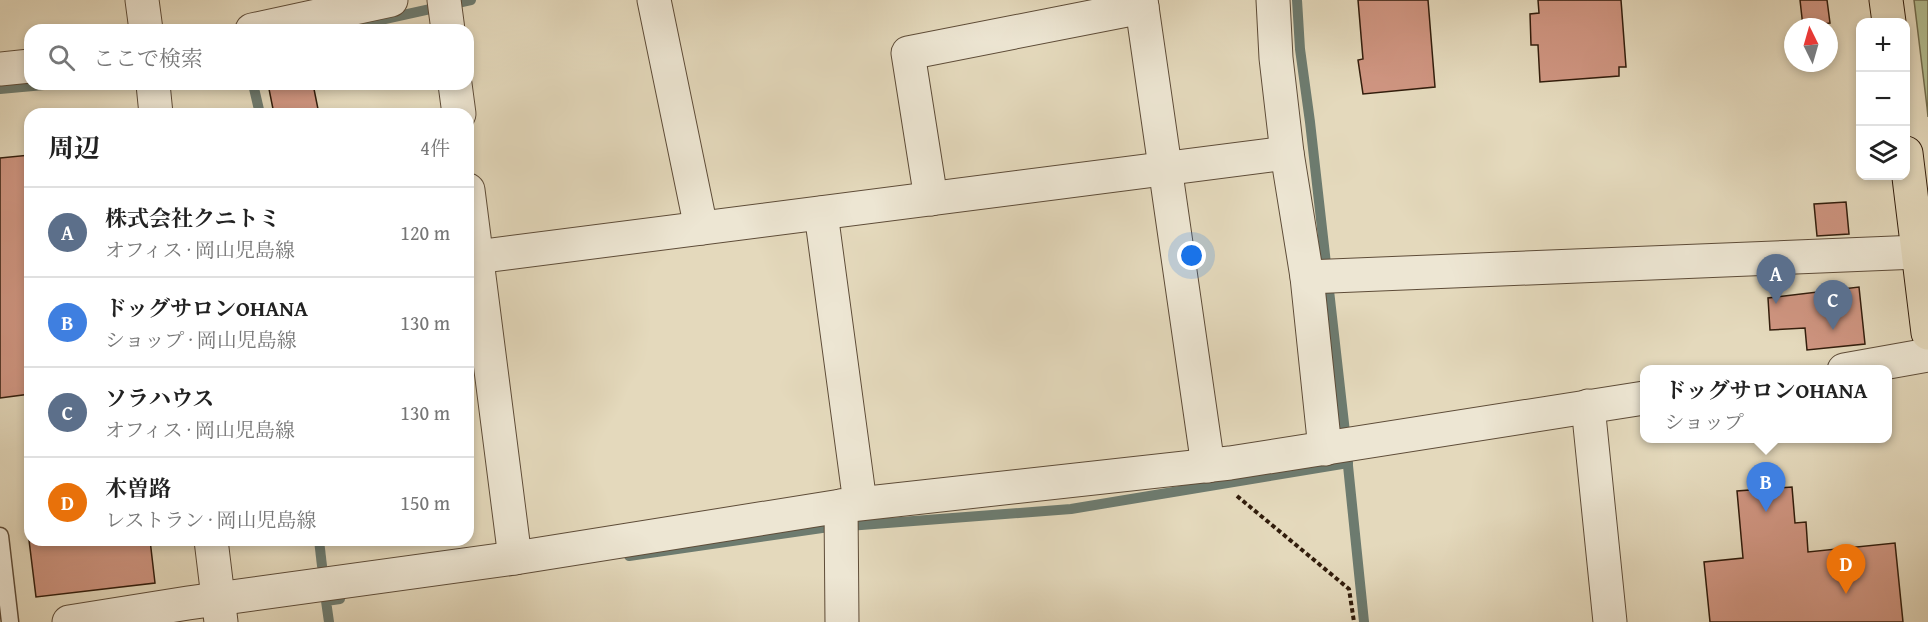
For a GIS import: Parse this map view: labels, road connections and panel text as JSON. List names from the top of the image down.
{
  "north": "top",
  "page": {
    "map_buttons": ["+", "−"],
    "search": "ここで検索",
    "heading": ["周辺", "4件"],
    "list": [
      {
        "mark": "A",
        "name": "株式会社クニトミ",
        "note": "オフィス · 岡山児島線",
        "value": "120 m"
      },
      {
        "mark": "B",
        "name": "ドッグサロンOHANA",
        "note": "ショップ · 岡山児島線",
        "value": "130 m"
      },
      {
        "mark": "C",
        "name": "ソラハウス",
        "note": "オフィス · 岡山児島線",
        "value": "130 m"
      },
      {
        "mark": "D",
        "name": "木曽路",
        "note": "レストラン · 岡山児島線",
        "value": "150 m"
      }
    ],
    "pins": [
      "A",
      "C",
      "B",
      "D"
    ],
    "popup": ["ドッグサロンOHANA", "ショップ"]
  }
}
